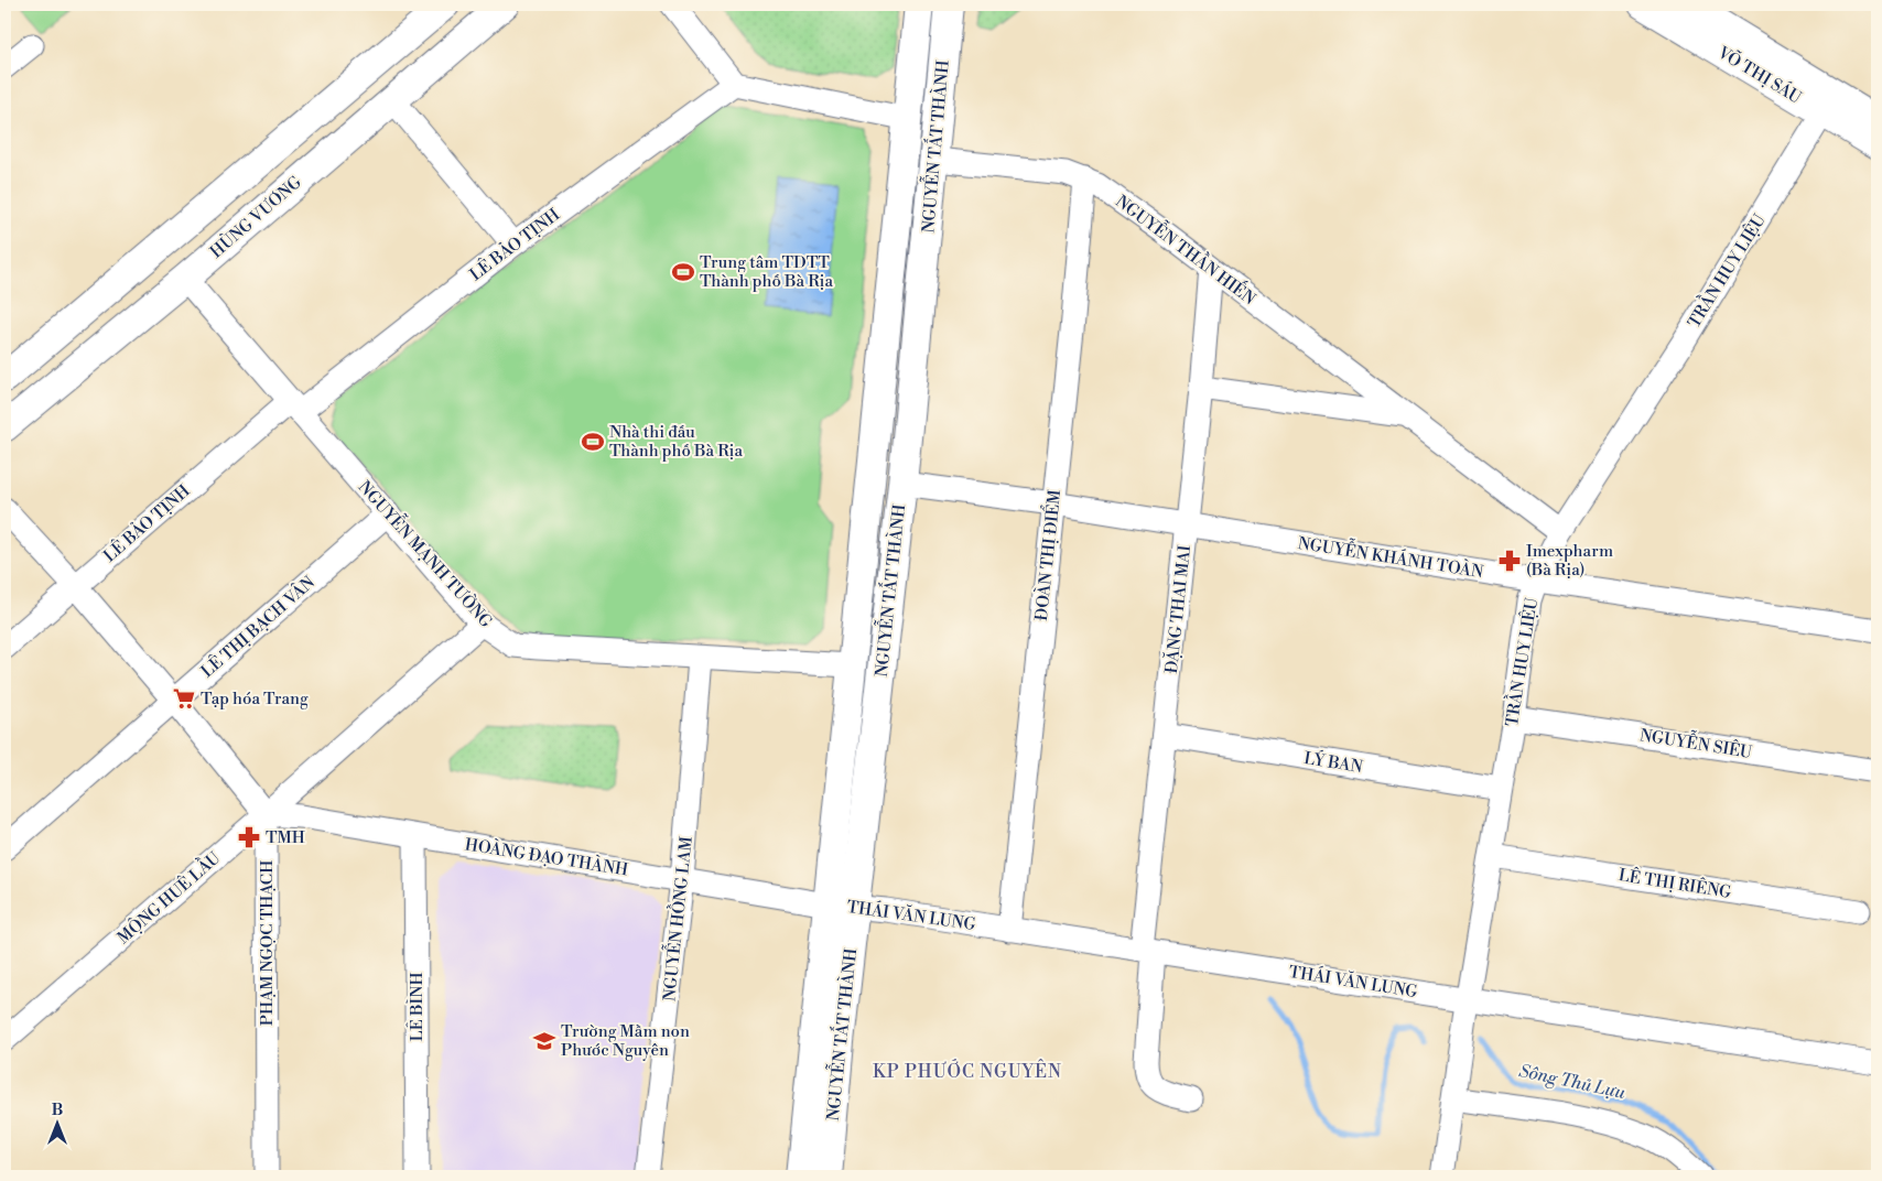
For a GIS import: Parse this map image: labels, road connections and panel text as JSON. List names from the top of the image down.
{
  "streets": {
    "main road": ["VÕ THỊ SÁU", "NGUYỄN TẤT THÀNH", "HÙNG VƯƠNG"],
    "street": [
      "LÊ BẢO TỊNH",
      "NGUYỄN THẦN HIẾN",
      "TRẦN HUY LIỆU",
      "NGUYỄN MẠNH TƯỜNG",
      "ĐOÀN THỊ ĐIỂM",
      "NGUYỄN KHÁNH TOÀN",
      "ĐẶNG THAI MAI",
      "LÊ THỊ BẠCH VÂN",
      "NGUYỄN SIÊU",
      "LÝ BAN",
      "HOÀNG ĐẠO THÀNH",
      "LÊ THỊ RIÊNG",
      "MỘNG HUÊ LẦU",
      "THÁI VĂN LUNG",
      "NGUYỄN HỒNG LAM",
      "PHẠM NGỌC THẠCH",
      "LÊ BÌNH"
    ]
  },
  "crossings": [
    ["VÕ THỊ SÁU", "TRẦN HUY LIỆU"],
    ["NGUYỄN TẤT THÀNH", "NGUYỄN THẦN HIẾN"],
    ["NGUYỄN TẤT THÀNH", "NGUYỄN MẠNH TƯỜNG"],
    ["NGUYỄN TẤT THÀNH", "NGUYỄN KHÁNH TOÀN"],
    ["NGUYỄN TẤT THÀNH", "HOÀNG ĐẠO THÀNH"],
    ["NGUYỄN TẤT THÀNH", "THÁI VĂN LUNG"],
    ["HÙNG VƯƠNG", "NGUYỄN MẠNH TƯỜNG"],
    ["LÊ BẢO TỊNH", "NGUYỄN MẠNH TƯỜNG"],
    ["NGUYỄN THẦN HIẾN", "TRẦN HUY LIỆU"],
    ["NGUYỄN THẦN HIẾN", "ĐOÀN THỊ ĐIỂM"],
    ["NGUYỄN THẦN HIẾN", "ĐẶNG THAI MAI"],
    ["TRẦN HUY LIỆU", "NGUYỄN KHÁNH TOÀN"],
    ["TRẦN HUY LIỆU", "NGUYỄN SIÊU"],
    ["TRẦN HUY LIỆU", "LÝ BAN"],
    ["TRẦN HUY LIỆU", "LÊ THỊ RIÊNG"],
    ["TRẦN HUY LIỆU", "THÁI VĂN LUNG"],
    ["NGUYỄN MẠNH TƯỜNG", "LÊ THỊ BẠCH VÂN"],
    ["NGUYỄN MẠNH TƯỜNG", "MỘNG HUÊ LẦU"],
    ["NGUYỄN MẠNH TƯỜNG", "NGUYỄN HỒNG LAM"],
    ["ĐOÀN THỊ ĐIỂM", "NGUYỄN KHÁNH TOÀN"],
    ["ĐOÀN THỊ ĐIỂM", "THÁI VĂN LUNG"],
    ["NGUYỄN KHÁNH TOÀN", "ĐẶNG THAI MAI"],
    ["ĐẶNG THAI MAI", "LÝ BAN"],
    ["ĐẶNG THAI MAI", "THÁI VĂN LUNG"],
    ["HOÀNG ĐẠO THÀNH", "MỘNG HUÊ LẦU"],
    ["HOÀNG ĐẠO THÀNH", "THÁI VĂN LUNG"],
    ["HOÀNG ĐẠO THÀNH", "NGUYỄN HỒNG LAM"],
    ["HOÀNG ĐẠO THÀNH", "PHẠM NGỌC THẠCH"],
    ["HOÀNG ĐẠO THÀNH", "LÊ BÌNH"],
    ["MỘNG HUÊ LẦU", "PHẠM NGỌC THẠCH"]
  ],
  "districts": ["KP PHƯỚC NGUYÊN"],
  "water": ["Sông Thủ Lựu"],
  "places": {
    "sports": ["Trung tâm TDTT Thành phố Bà Rịa", "Nhà thi đấu Thành phố Bà Rịa"],
    "pharmacy": ["Imexpharm (Bà Rịa)", "TMH"],
    "supermarket": ["Tạp hóa Trang"],
    "school or university": ["Trường Mầm non Phước Nguyên"]
  },
  "north": "top"
}
